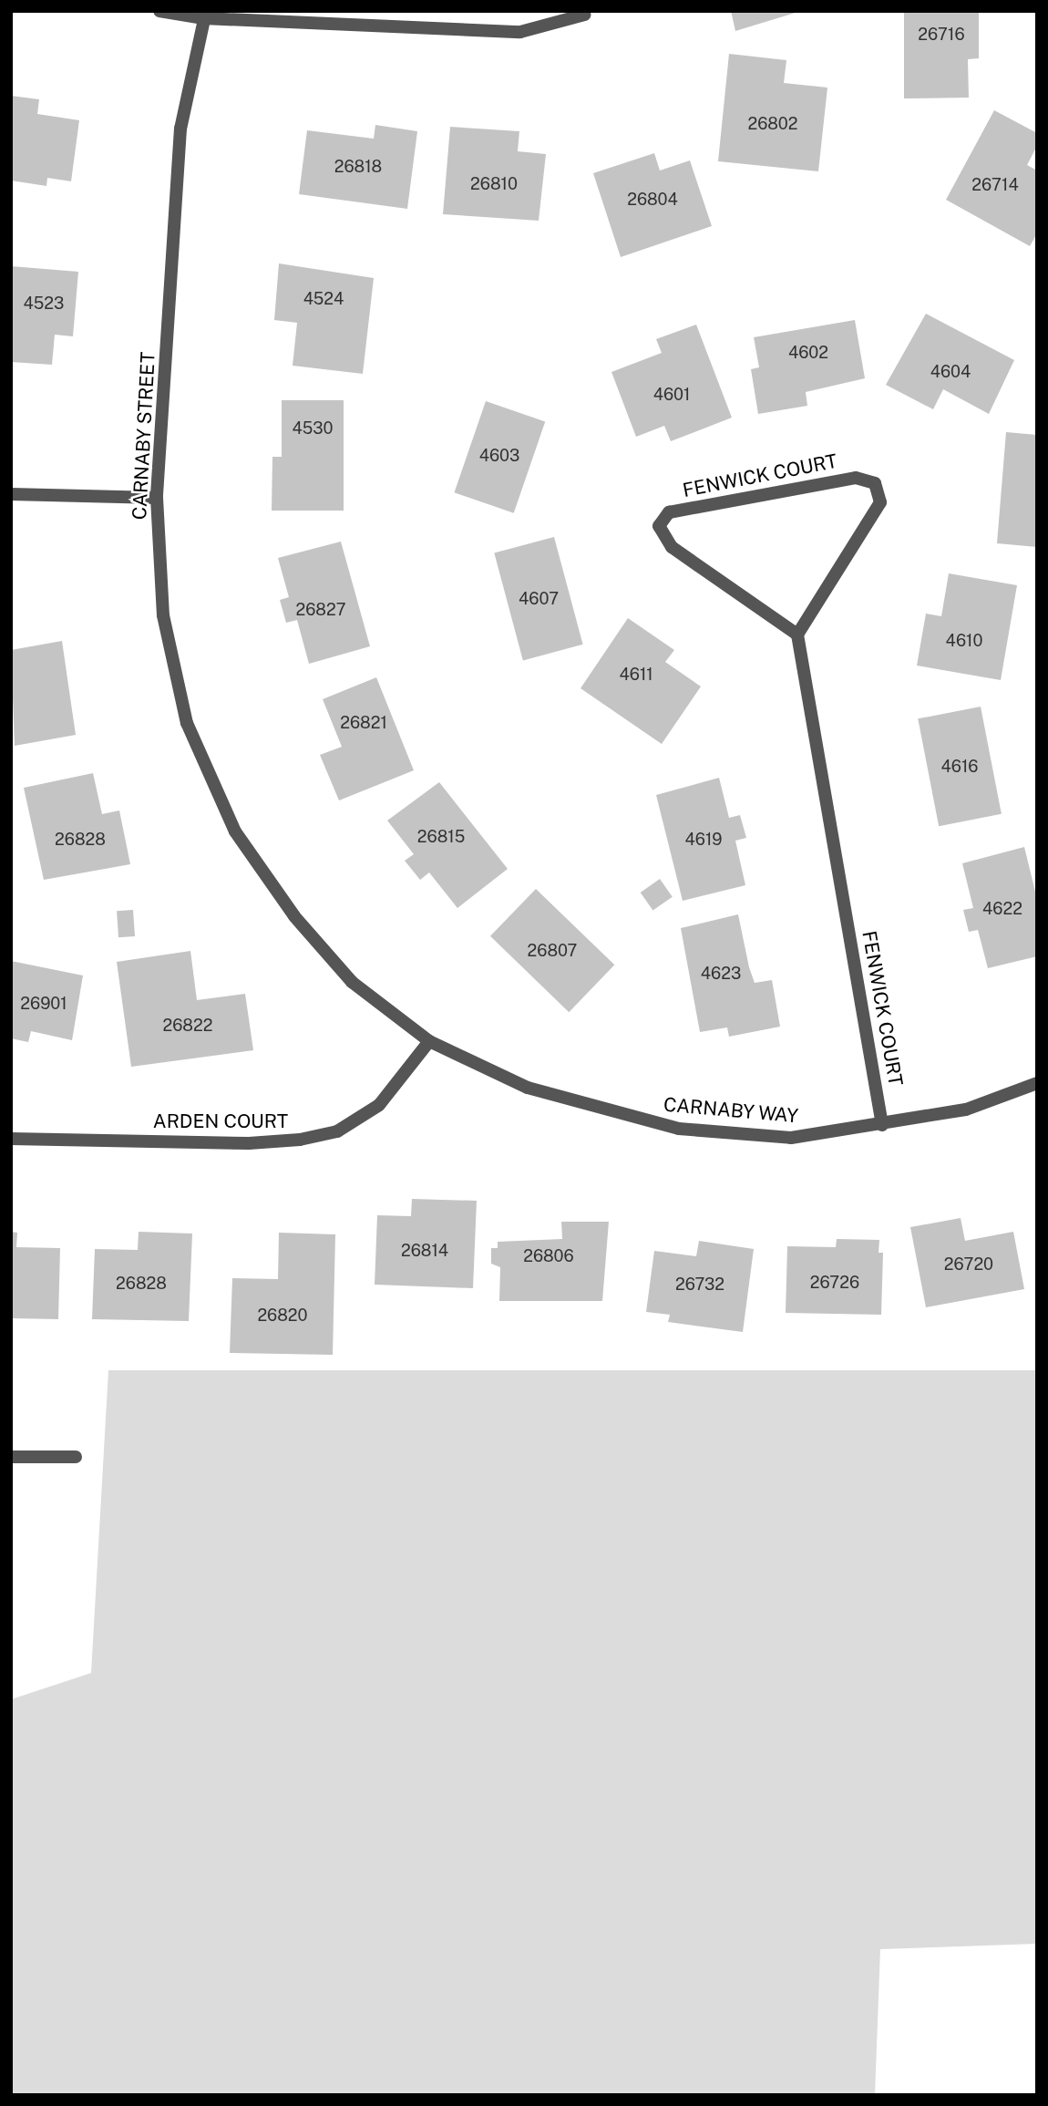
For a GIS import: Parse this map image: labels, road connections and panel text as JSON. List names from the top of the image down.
{
  "streets": {
    "street": [
      "CARNABY STREET",
      "FENWICK COURT",
      "CARNABY WAY",
      "ARDEN COURT"
    ]
  },
  "crossings": [
    ["CARNABY STREET", "CARNABY WAY"],
    ["CARNABY STREET", "ARDEN COURT"],
    ["FENWICK COURT", "CARNABY WAY"],
    ["CARNABY WAY", "ARDEN COURT"]
  ],
  "house_numbers": [
    "26716",
    "26802",
    "26818",
    "26810",
    "26714",
    "26804",
    "4524",
    "4523",
    "4602",
    "4604",
    "4601",
    "4530",
    "4603",
    "4607",
    "26827",
    "4610",
    "4611",
    "26821",
    "4616",
    "26815",
    "26828",
    "4619",
    "4622",
    "26807",
    "4623",
    "26901",
    "26822",
    "26814",
    "26806",
    "26720",
    "26726",
    "26828",
    "26732",
    "26820"
  ]
}
